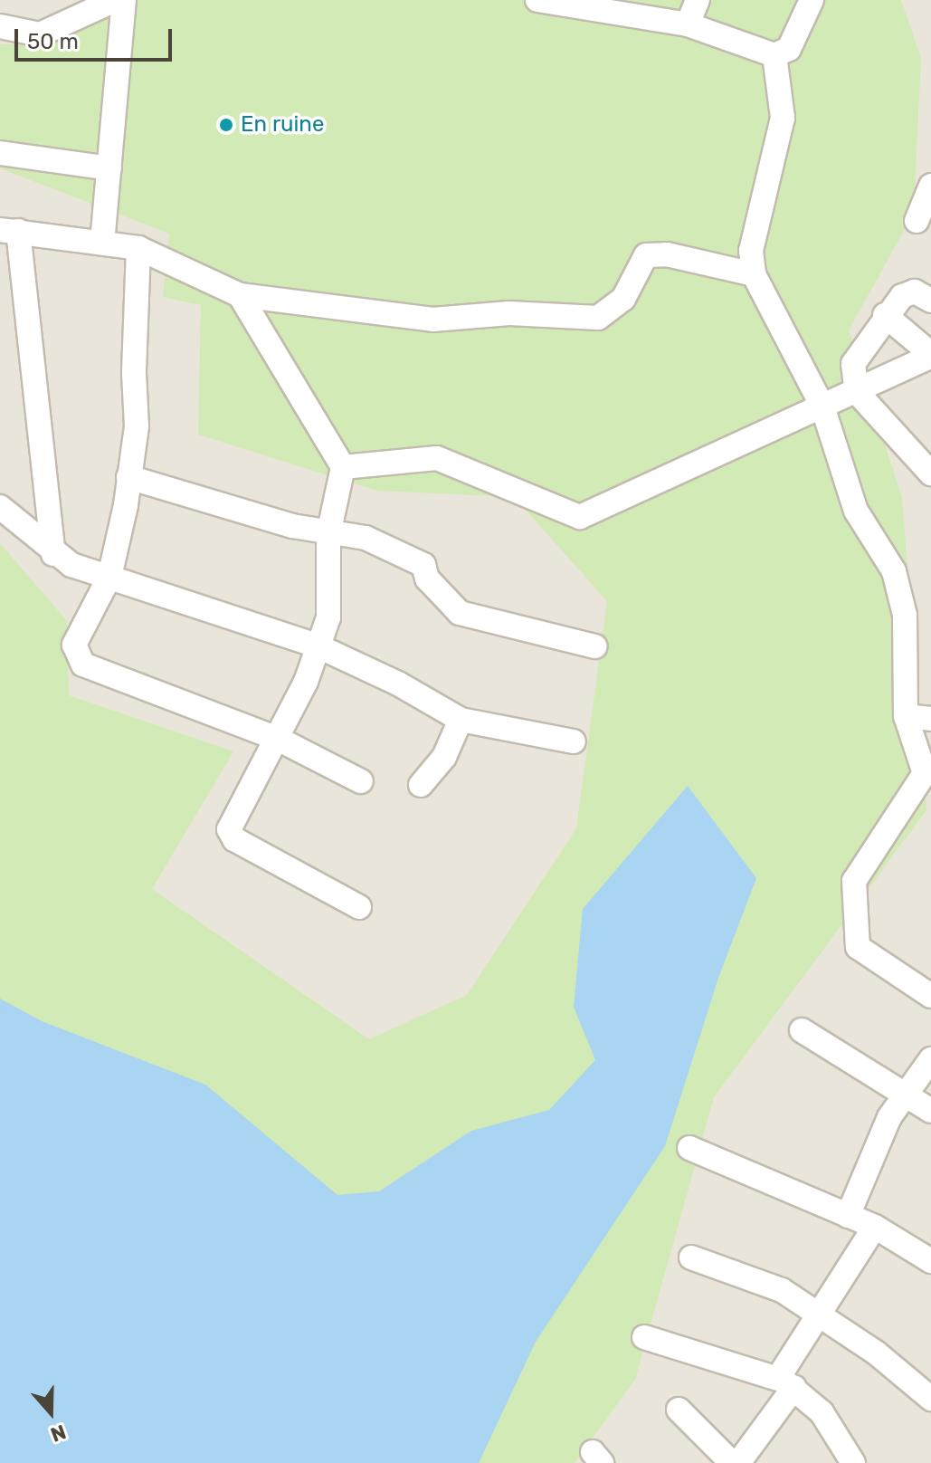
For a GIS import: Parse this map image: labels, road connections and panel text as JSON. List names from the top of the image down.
{
  "places": ["En ruine"],
  "scale_bar": "50 m",
  "north": "bottom"
}
